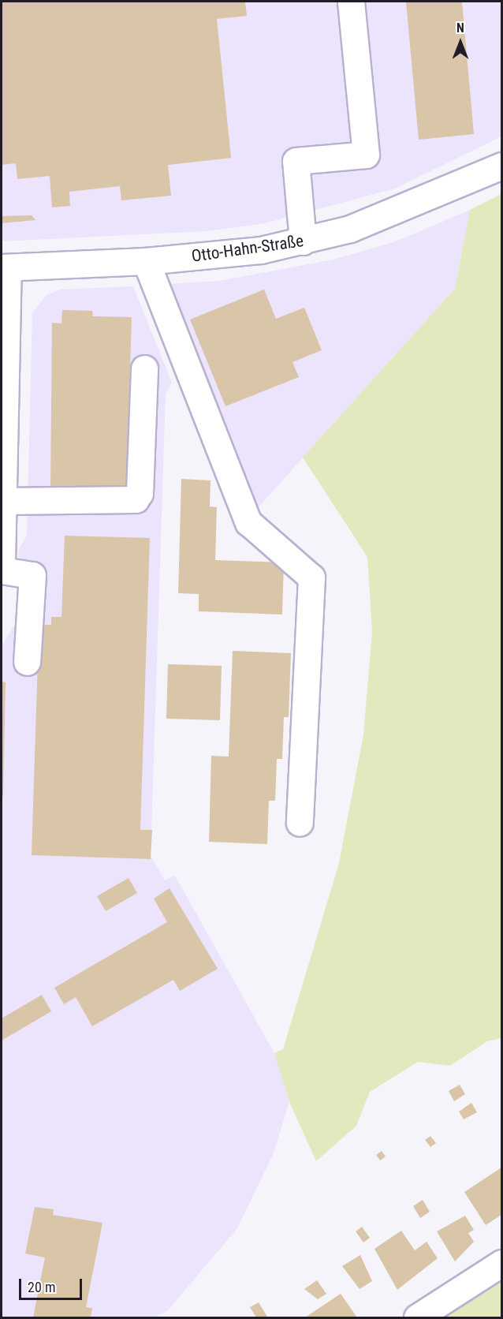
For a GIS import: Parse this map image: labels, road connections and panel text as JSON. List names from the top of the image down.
{
  "streets": {
    "street": ["Otto-Hahn-Straße"]
  },
  "scale_bar": "20 m",
  "north": "top"
}
